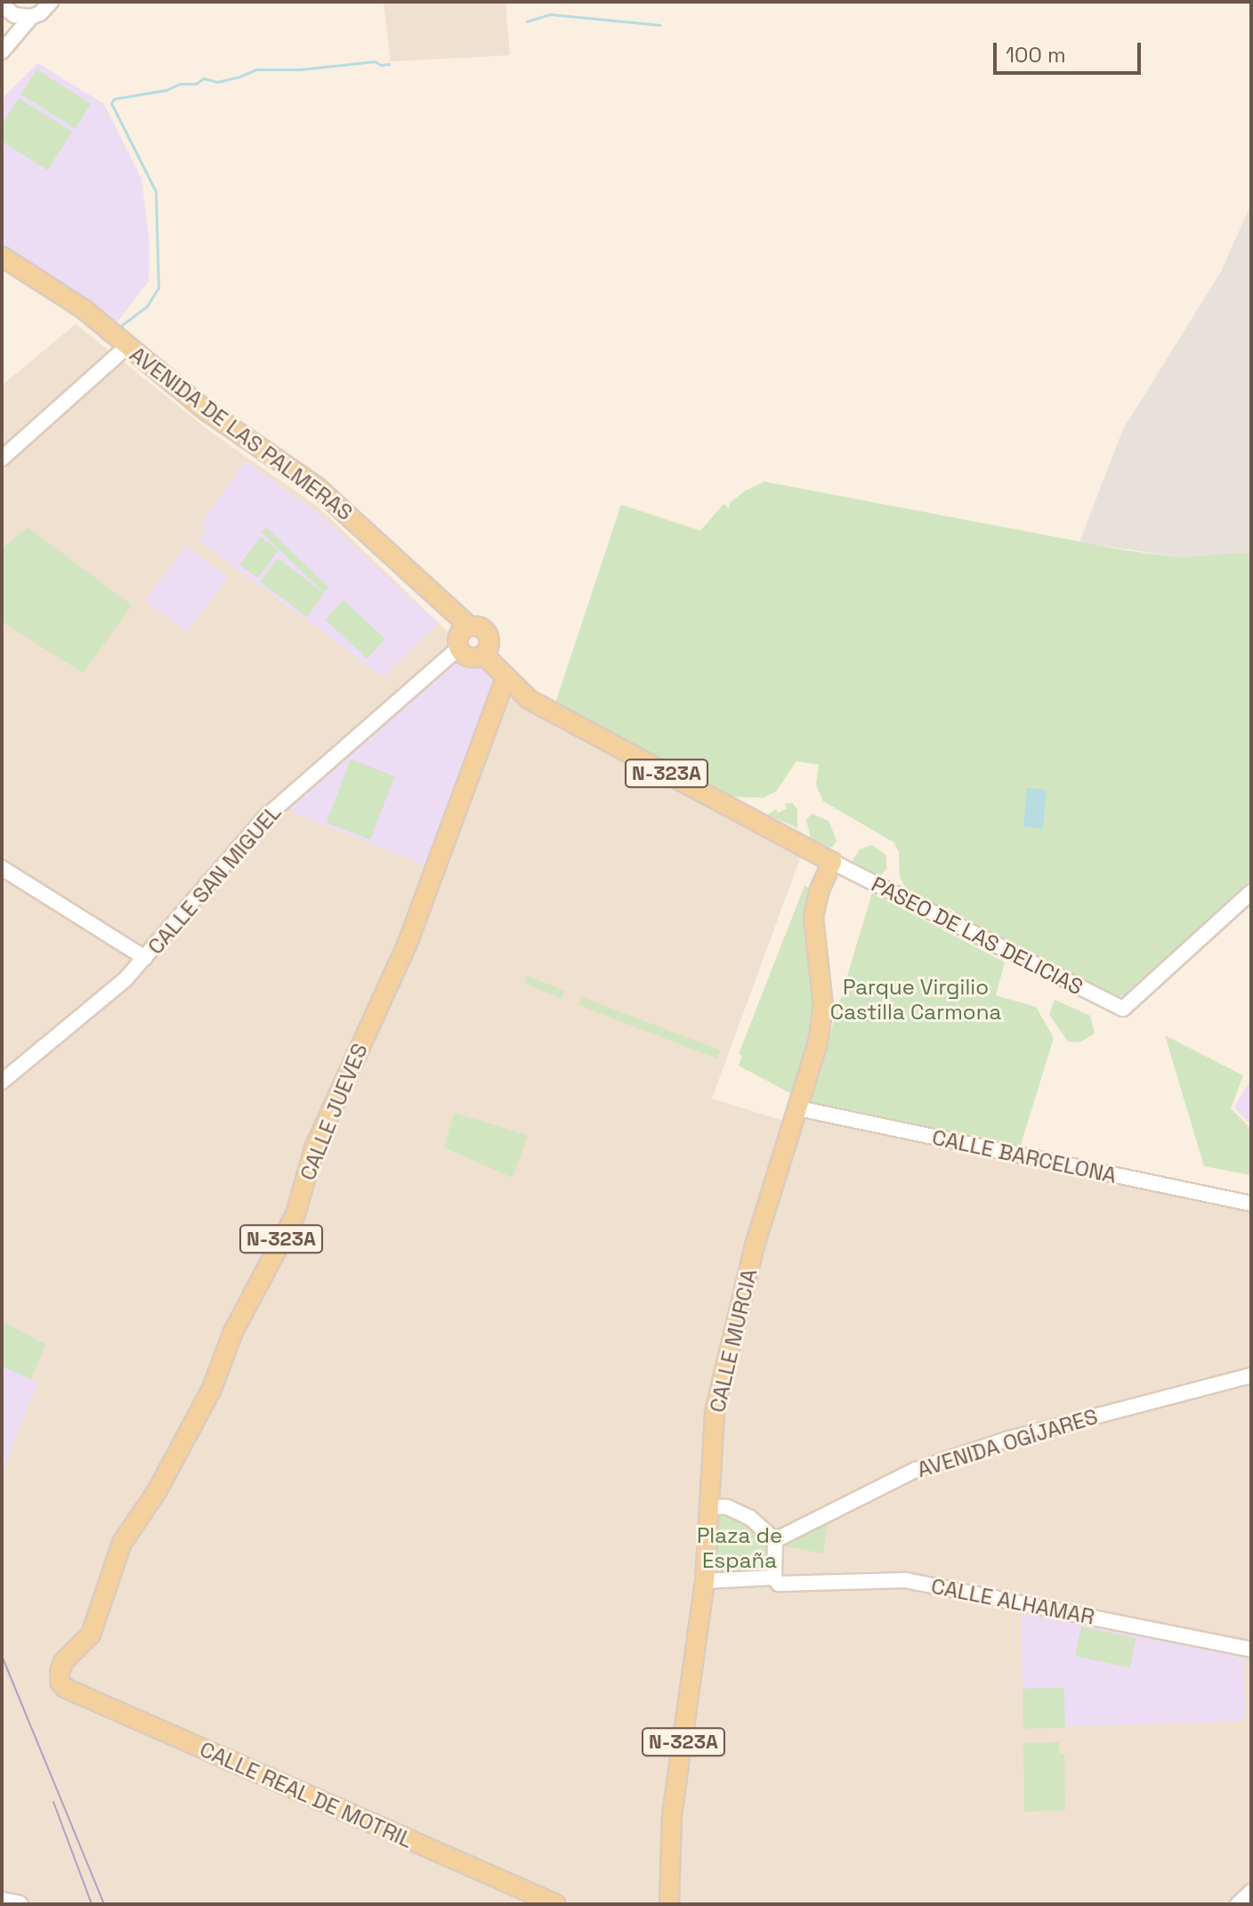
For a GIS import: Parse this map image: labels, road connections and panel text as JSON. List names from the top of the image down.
{
  "streets": {
    "main road": [
      "AVENIDA DE LAS PALMERAS",
      "N-323A",
      "CALLE JUEVES",
      "CALLE MURCIA",
      "CALLE REAL DE MOTRIL"
    ],
    "street": [
      "CALLE SAN MIGUEL",
      "PASEO DE LAS DELICIAS",
      "CALLE BARCELONA",
      "AVENIDA OGÍJARES",
      "CALLE ALHAMAR"
    ]
  },
  "crossings": [
    ["AVENIDA DE LAS PALMERAS", "CALLE SAN MIGUEL"],
    ["N-323A", "PASEO DE LAS DELICIAS"],
    ["N-323A", "CALLE JUEVES"],
    ["N-323A", "CALLE BARCELONA"],
    ["N-323A", "CALLE MURCIA"],
    ["CALLE JUEVES", "CALLE REAL DE MOTRIL"],
    ["CALLE BARCELONA", "CALLE MURCIA"]
  ],
  "parks": ["Parque Virgilio Castilla Carmona", "Plaza de España"],
  "scale_bar": "100 m"
}
